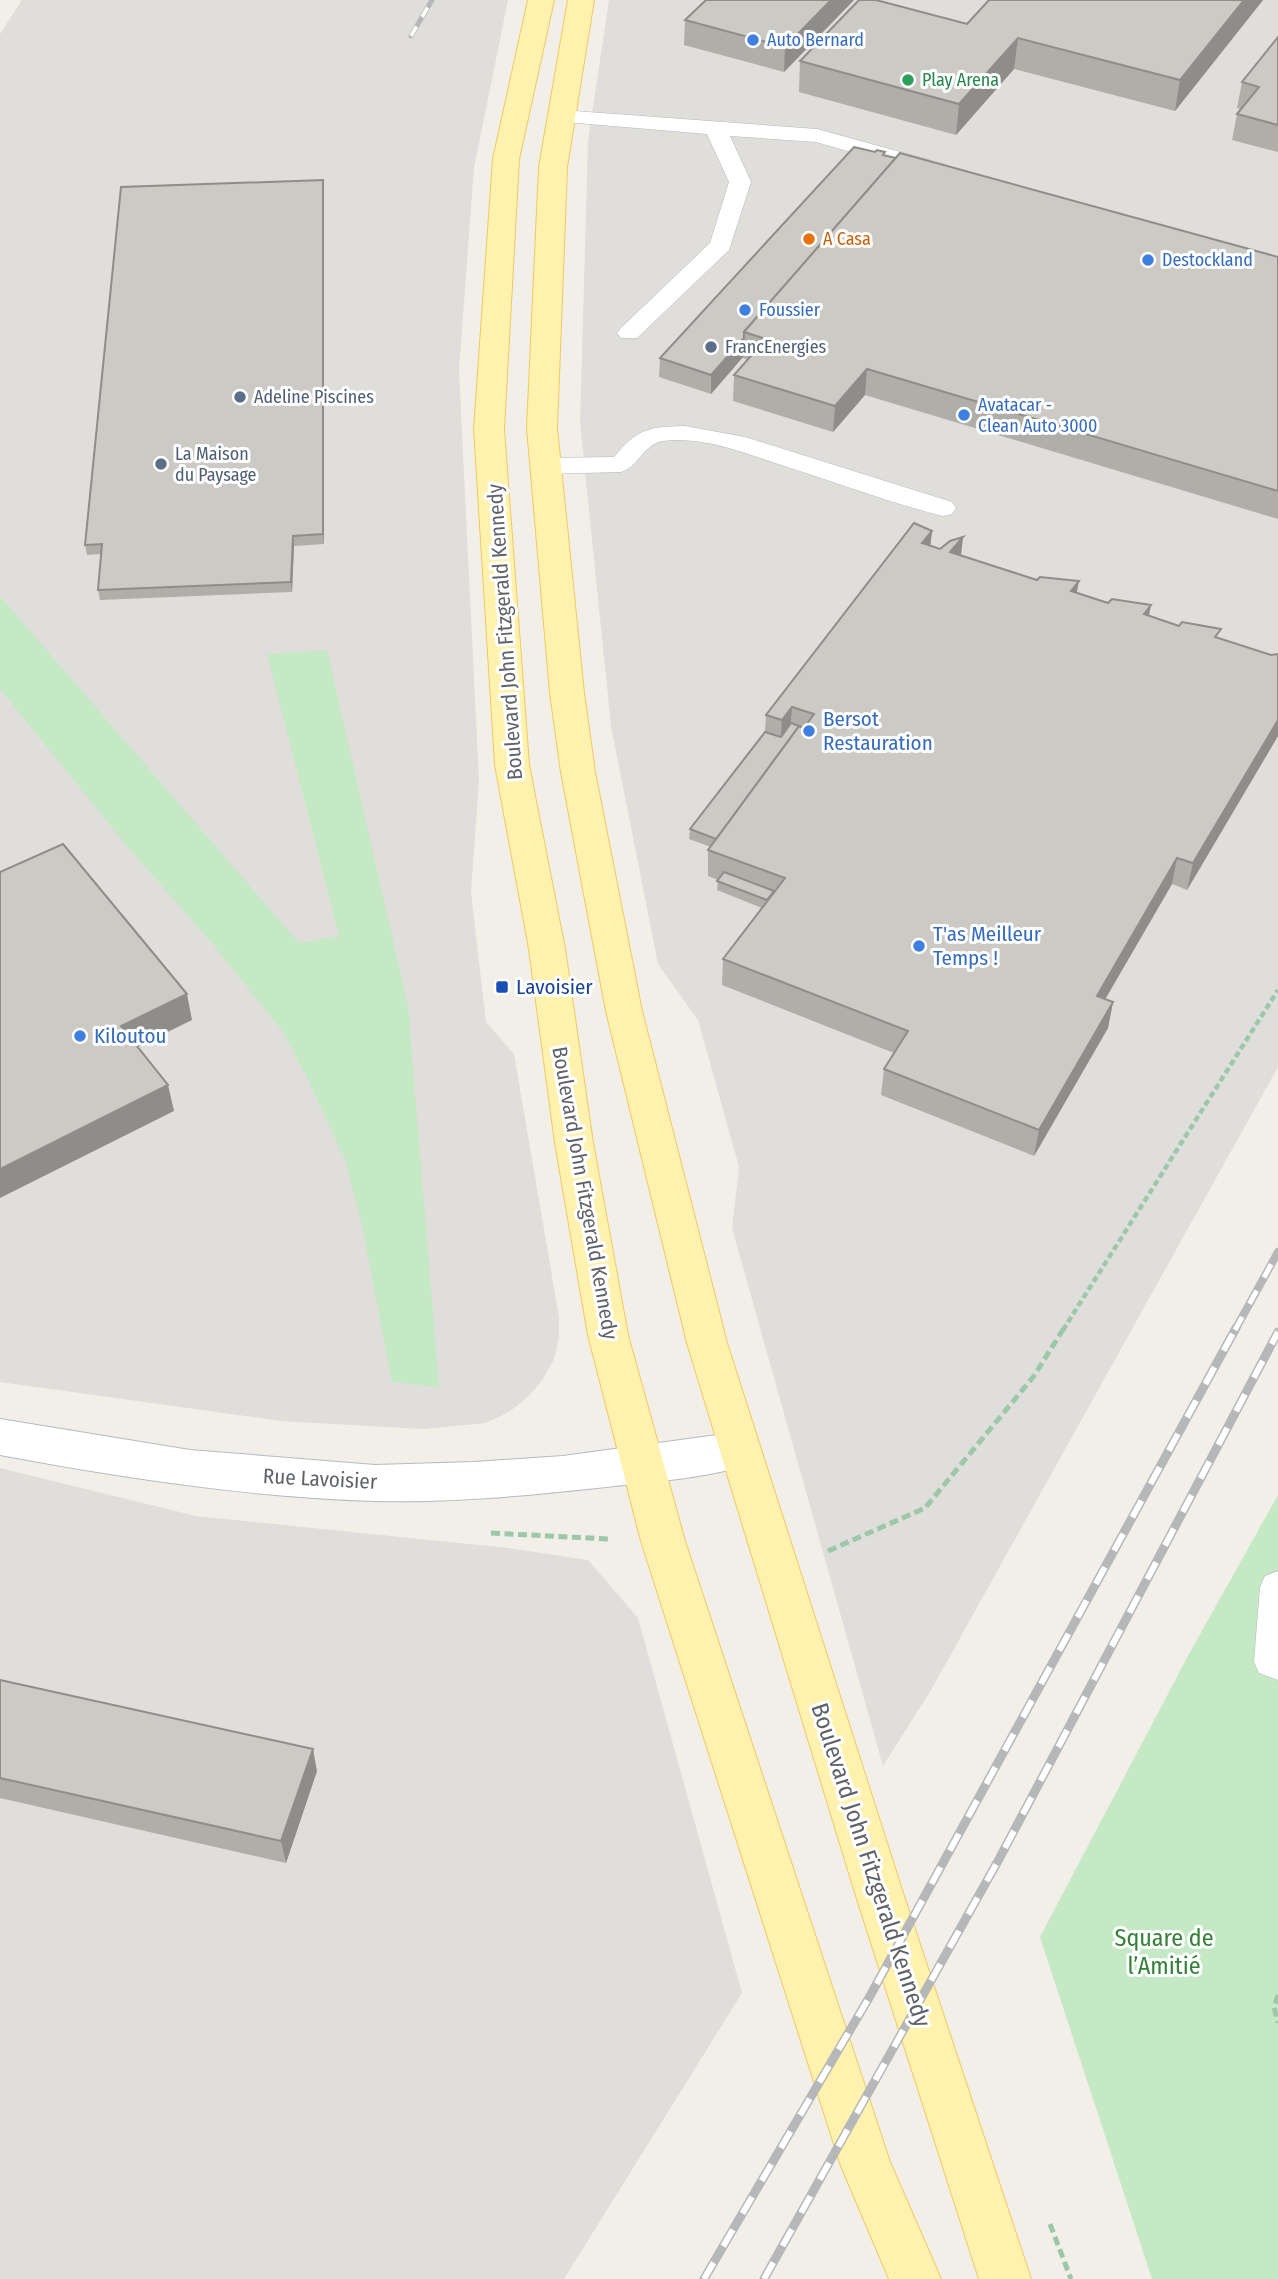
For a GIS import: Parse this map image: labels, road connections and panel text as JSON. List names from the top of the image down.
{
  "streets": {
    "main road": ["Boulevard John Fitzgerald Kennedy"],
    "street": ["Rue Lavoisier"]
  },
  "crossings": [
    ["Boulevard John Fitzgerald Kennedy", "Rue Lavoisier"]
  ],
  "parks": ["Square de l’Amitié"],
  "places": {
    "other": [
      "Auto Bernard",
      "Play Arena",
      "A Casa",
      "Destockland",
      "Foussier",
      "FrancEnergies",
      "Adeline Piscines",
      "Avatacar - Clean Auto 3000",
      "La Maison du Paysage",
      "Bersot Restauration",
      "T'as Meilleur Temps !",
      "Kiloutou"
    ],
    "transit": ["Lavoisier"]
  }
}
